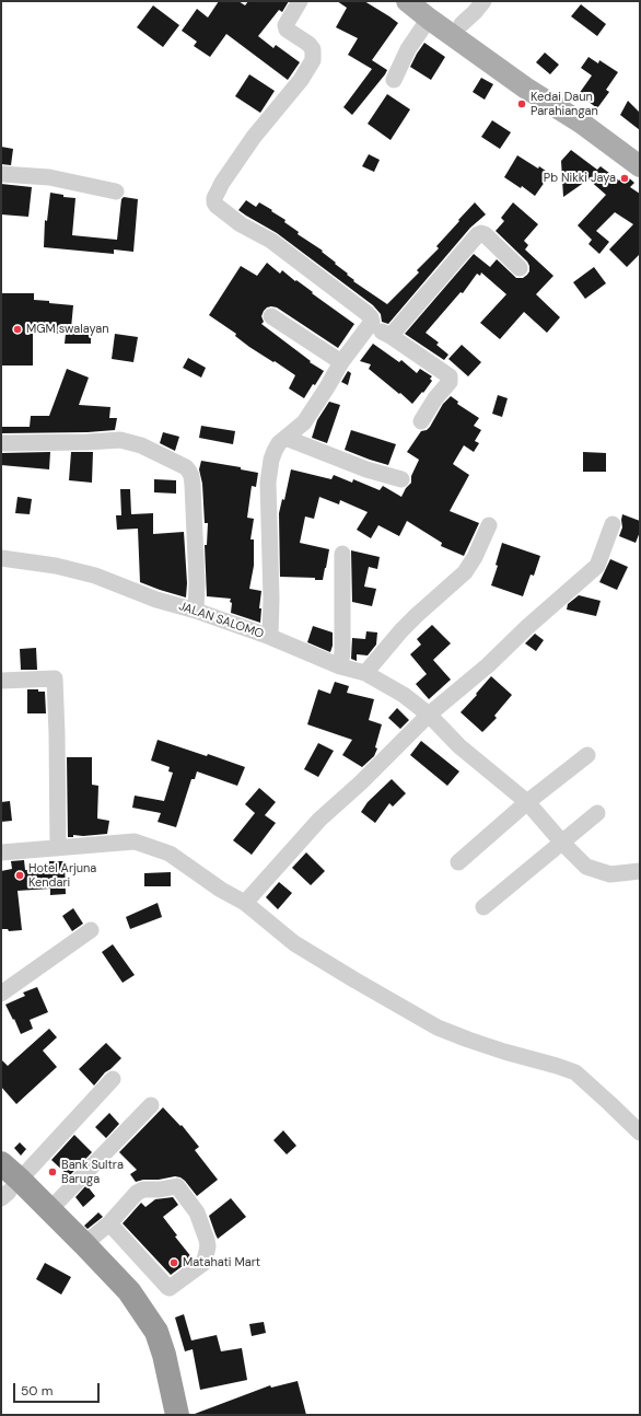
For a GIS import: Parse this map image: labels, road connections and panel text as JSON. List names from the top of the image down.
{
  "streets": {
    "street": ["JALAN SALOMO"]
  },
  "places": [
    "Kedai Daun Parahiangan",
    "Pb Nikki Jaya",
    "MGM swalayan",
    "Hotel Arjuna Kendari",
    "Bank Sultra Baruga",
    "Matahati Mart"
  ],
  "scale_bar": "50 m"
}
